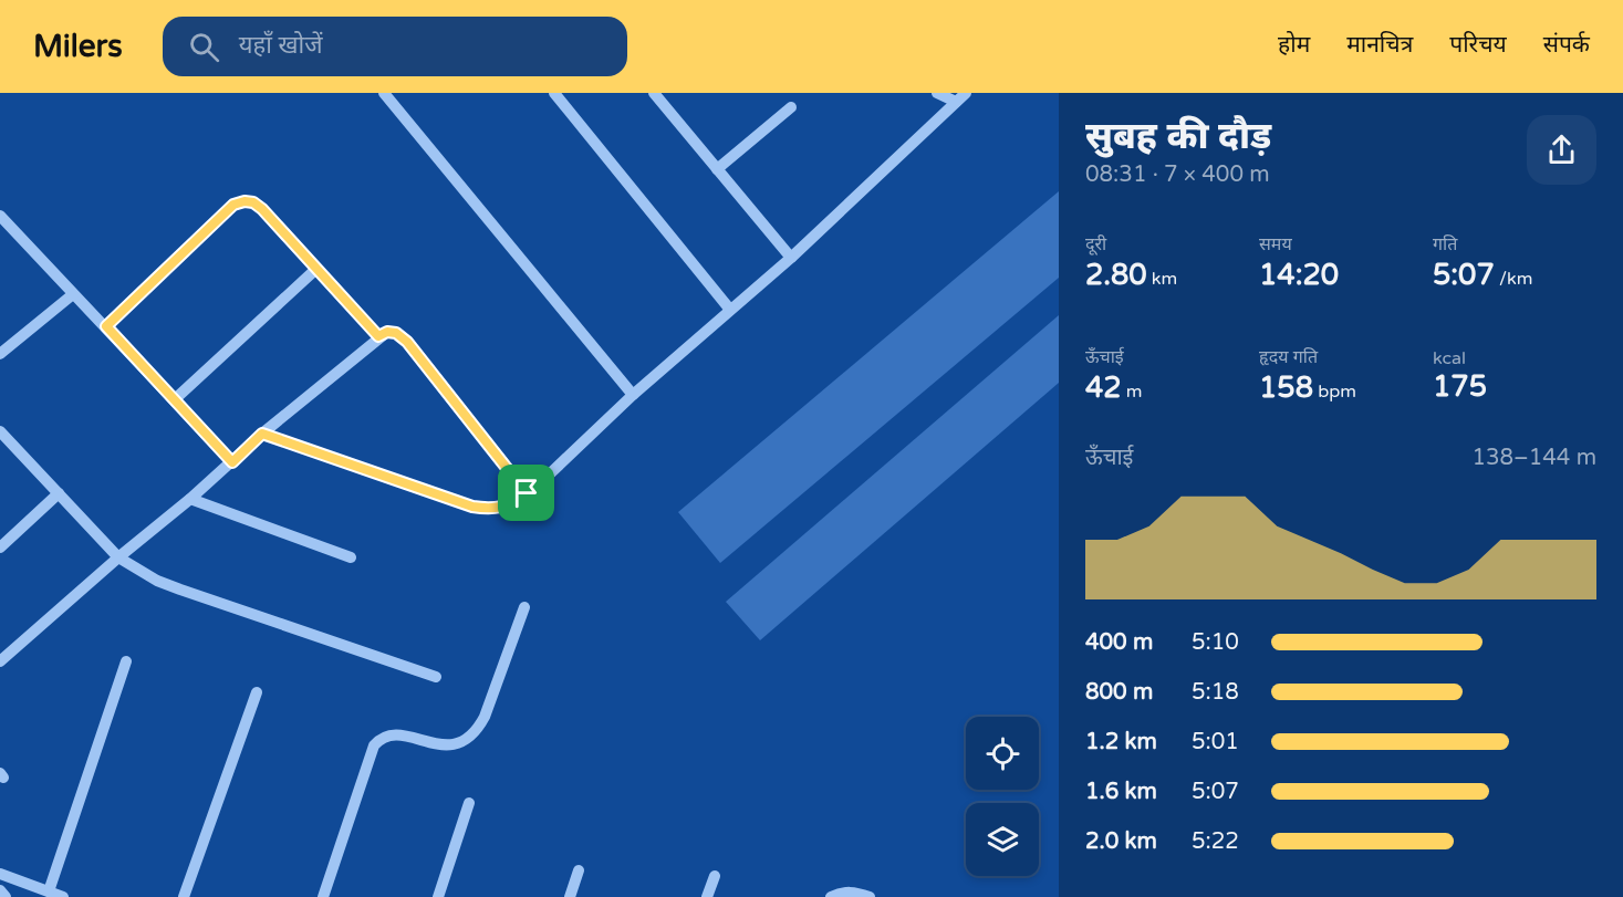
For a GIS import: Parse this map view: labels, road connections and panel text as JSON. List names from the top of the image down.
{
  "page": {
    "header": "Milers",
    "search": "यहाँ खोजें",
    "nav": [
      "होम",
      "मानचित्र",
      "परिचय",
      "संपर्क"
    ],
    "heading": ["सुबह की दौड़", "08:31 · 7 × 400 m"],
    "stats": [
      ["दूरी", "2.80 km"],
      ["समय", "14:20"],
      ["गति", "5:07 /km"],
      ["ऊँचाई", "42 m"],
      ["हृदय गति", "158 bpm"],
      ["kcal", "175"]
    ],
    "chart": ["ऊँचाई", "138–144 m"],
    "list": [
      {
        "name": "400 m",
        "note": "5:10"
      },
      {
        "name": "800 m",
        "note": "5:18"
      },
      {
        "name": "1.2 km",
        "note": "5:01"
      },
      {
        "name": "1.6 km",
        "note": "5:07"
      },
      {
        "name": "2.0 km",
        "note": "5:22"
      }
    ]
  }
}
